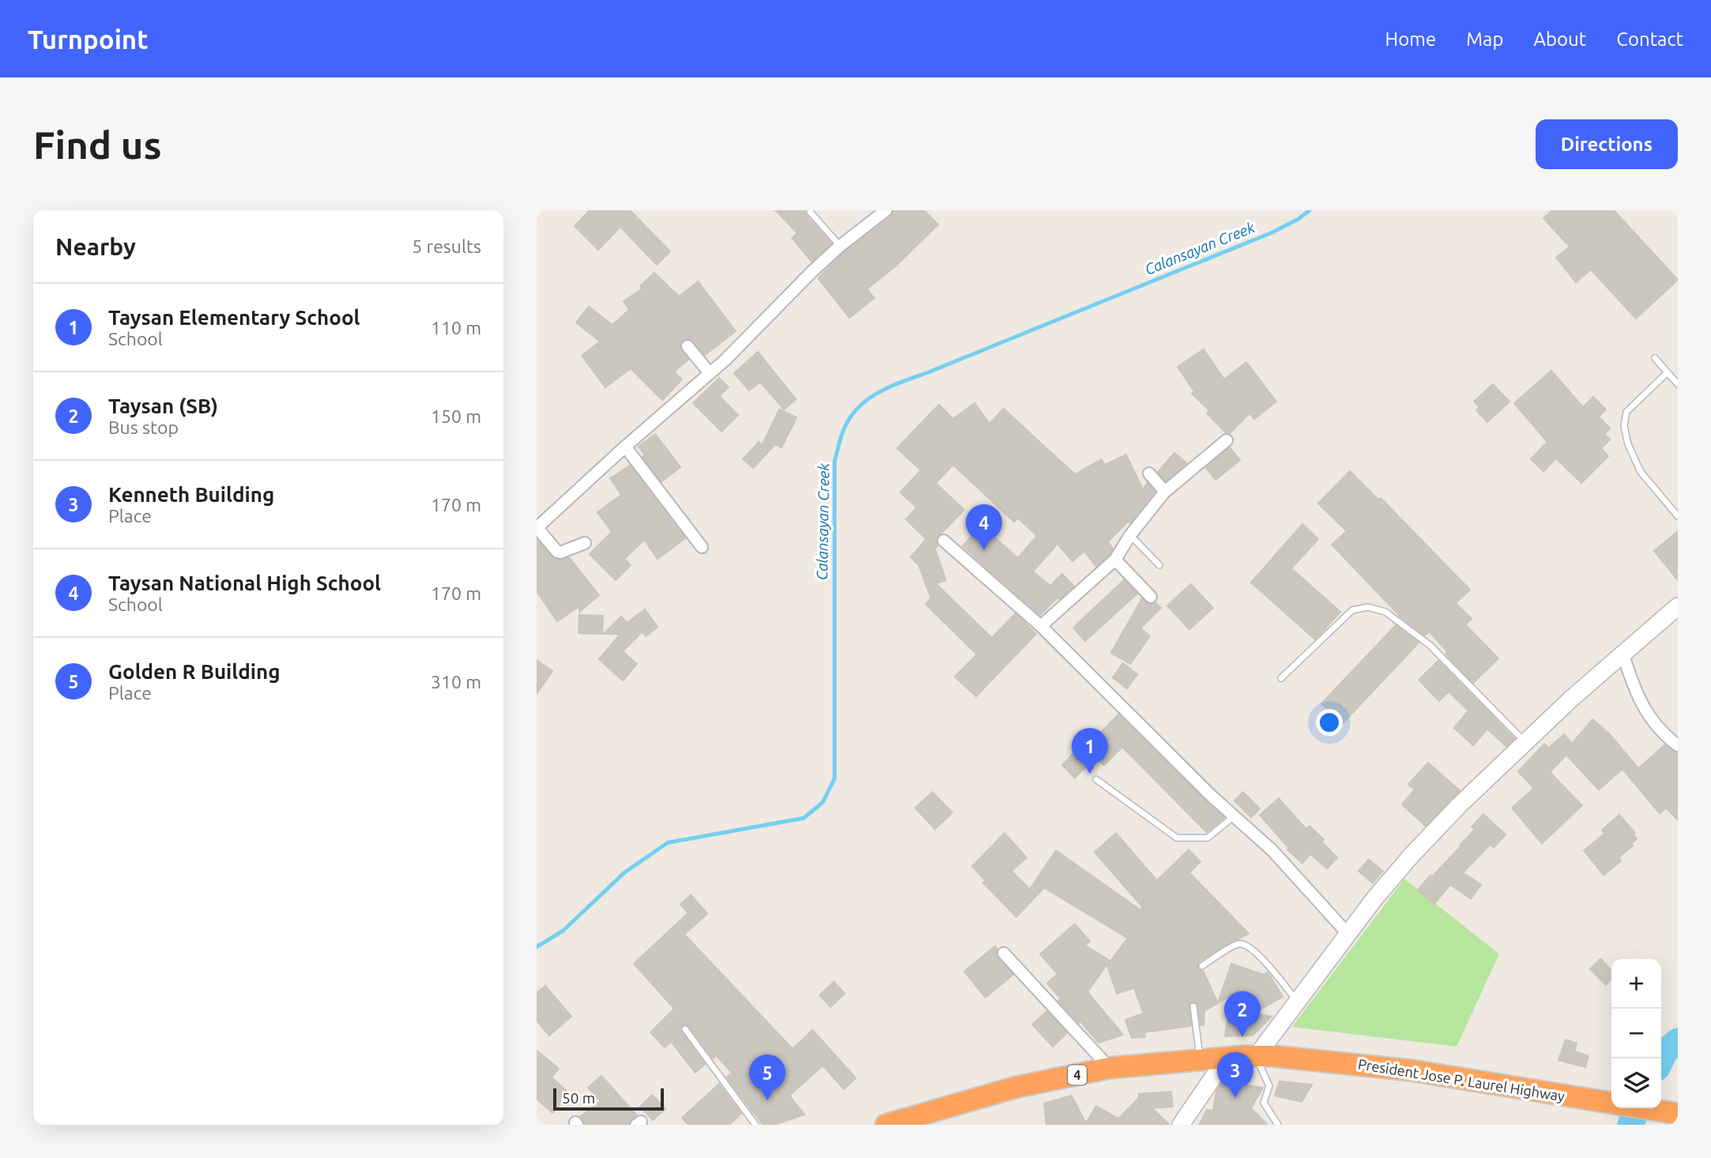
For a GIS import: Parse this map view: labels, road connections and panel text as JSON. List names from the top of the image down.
{
  "streets": {
    "highway": ["4", "President Jose P. Laurel Highway"]
  },
  "water": ["Calansayan Creek"],
  "scale_bar": "50 m",
  "page": {
    "header": "Turnpoint",
    "nav": [
      "Home",
      "Map",
      "About",
      "Contact"
    ],
    "buttons": "Directions",
    "title": "Find us",
    "heading": ["Nearby", "5 results"],
    "list": [
      {
        "mark": "1",
        "name": "Taysan Elementary School",
        "note": "School",
        "value": "110 m"
      },
      {
        "mark": "2",
        "name": "Taysan (SB)",
        "note": "Bus stop",
        "value": "150 m"
      },
      {
        "mark": "3",
        "name": "Kenneth Building",
        "note": "Place",
        "value": "170 m"
      },
      {
        "mark": "4",
        "name": "Taysan National High School",
        "note": "School",
        "value": "170 m"
      },
      {
        "mark": "5",
        "name": "Golden R Building",
        "note": "Place",
        "value": "310 m"
      }
    ],
    "pins": [
      "4",
      "1",
      "2",
      "3",
      "5"
    ],
    "map_buttons": ["+", "−"],
    "scale": "50 m"
  }
}
